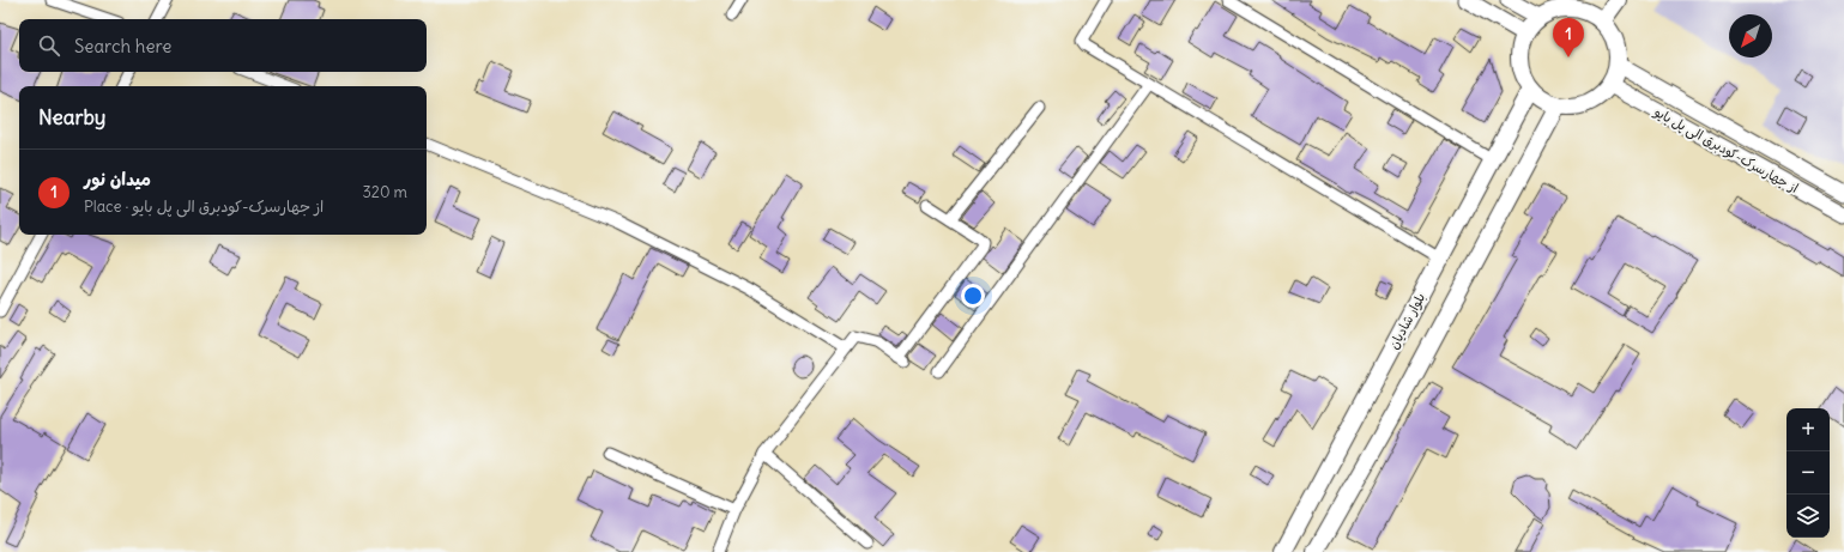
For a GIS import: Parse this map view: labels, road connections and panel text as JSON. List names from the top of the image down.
{
  "streets": {
    "main road": ["بلوار شادیان"],
    "street": ["از جهارسرک-کودبرق الی پل بایو"]
  },
  "crossings": [
    ["از جهارسرک-کودبرق الی پل بایو", "بلوار شادیان"]
  ],
  "north": "bottom left",
  "page": {
    "pins": "1",
    "search": "Search here",
    "heading": "Nearby",
    "list": [
      {
        "mark": "1",
        "name": "میدان نور",
        "note": "Place · از جهارسرک-کودبرق الی پل بایو",
        "value": "320 m"
      }
    ],
    "map_buttons": ["+", "−"]
  }
}
